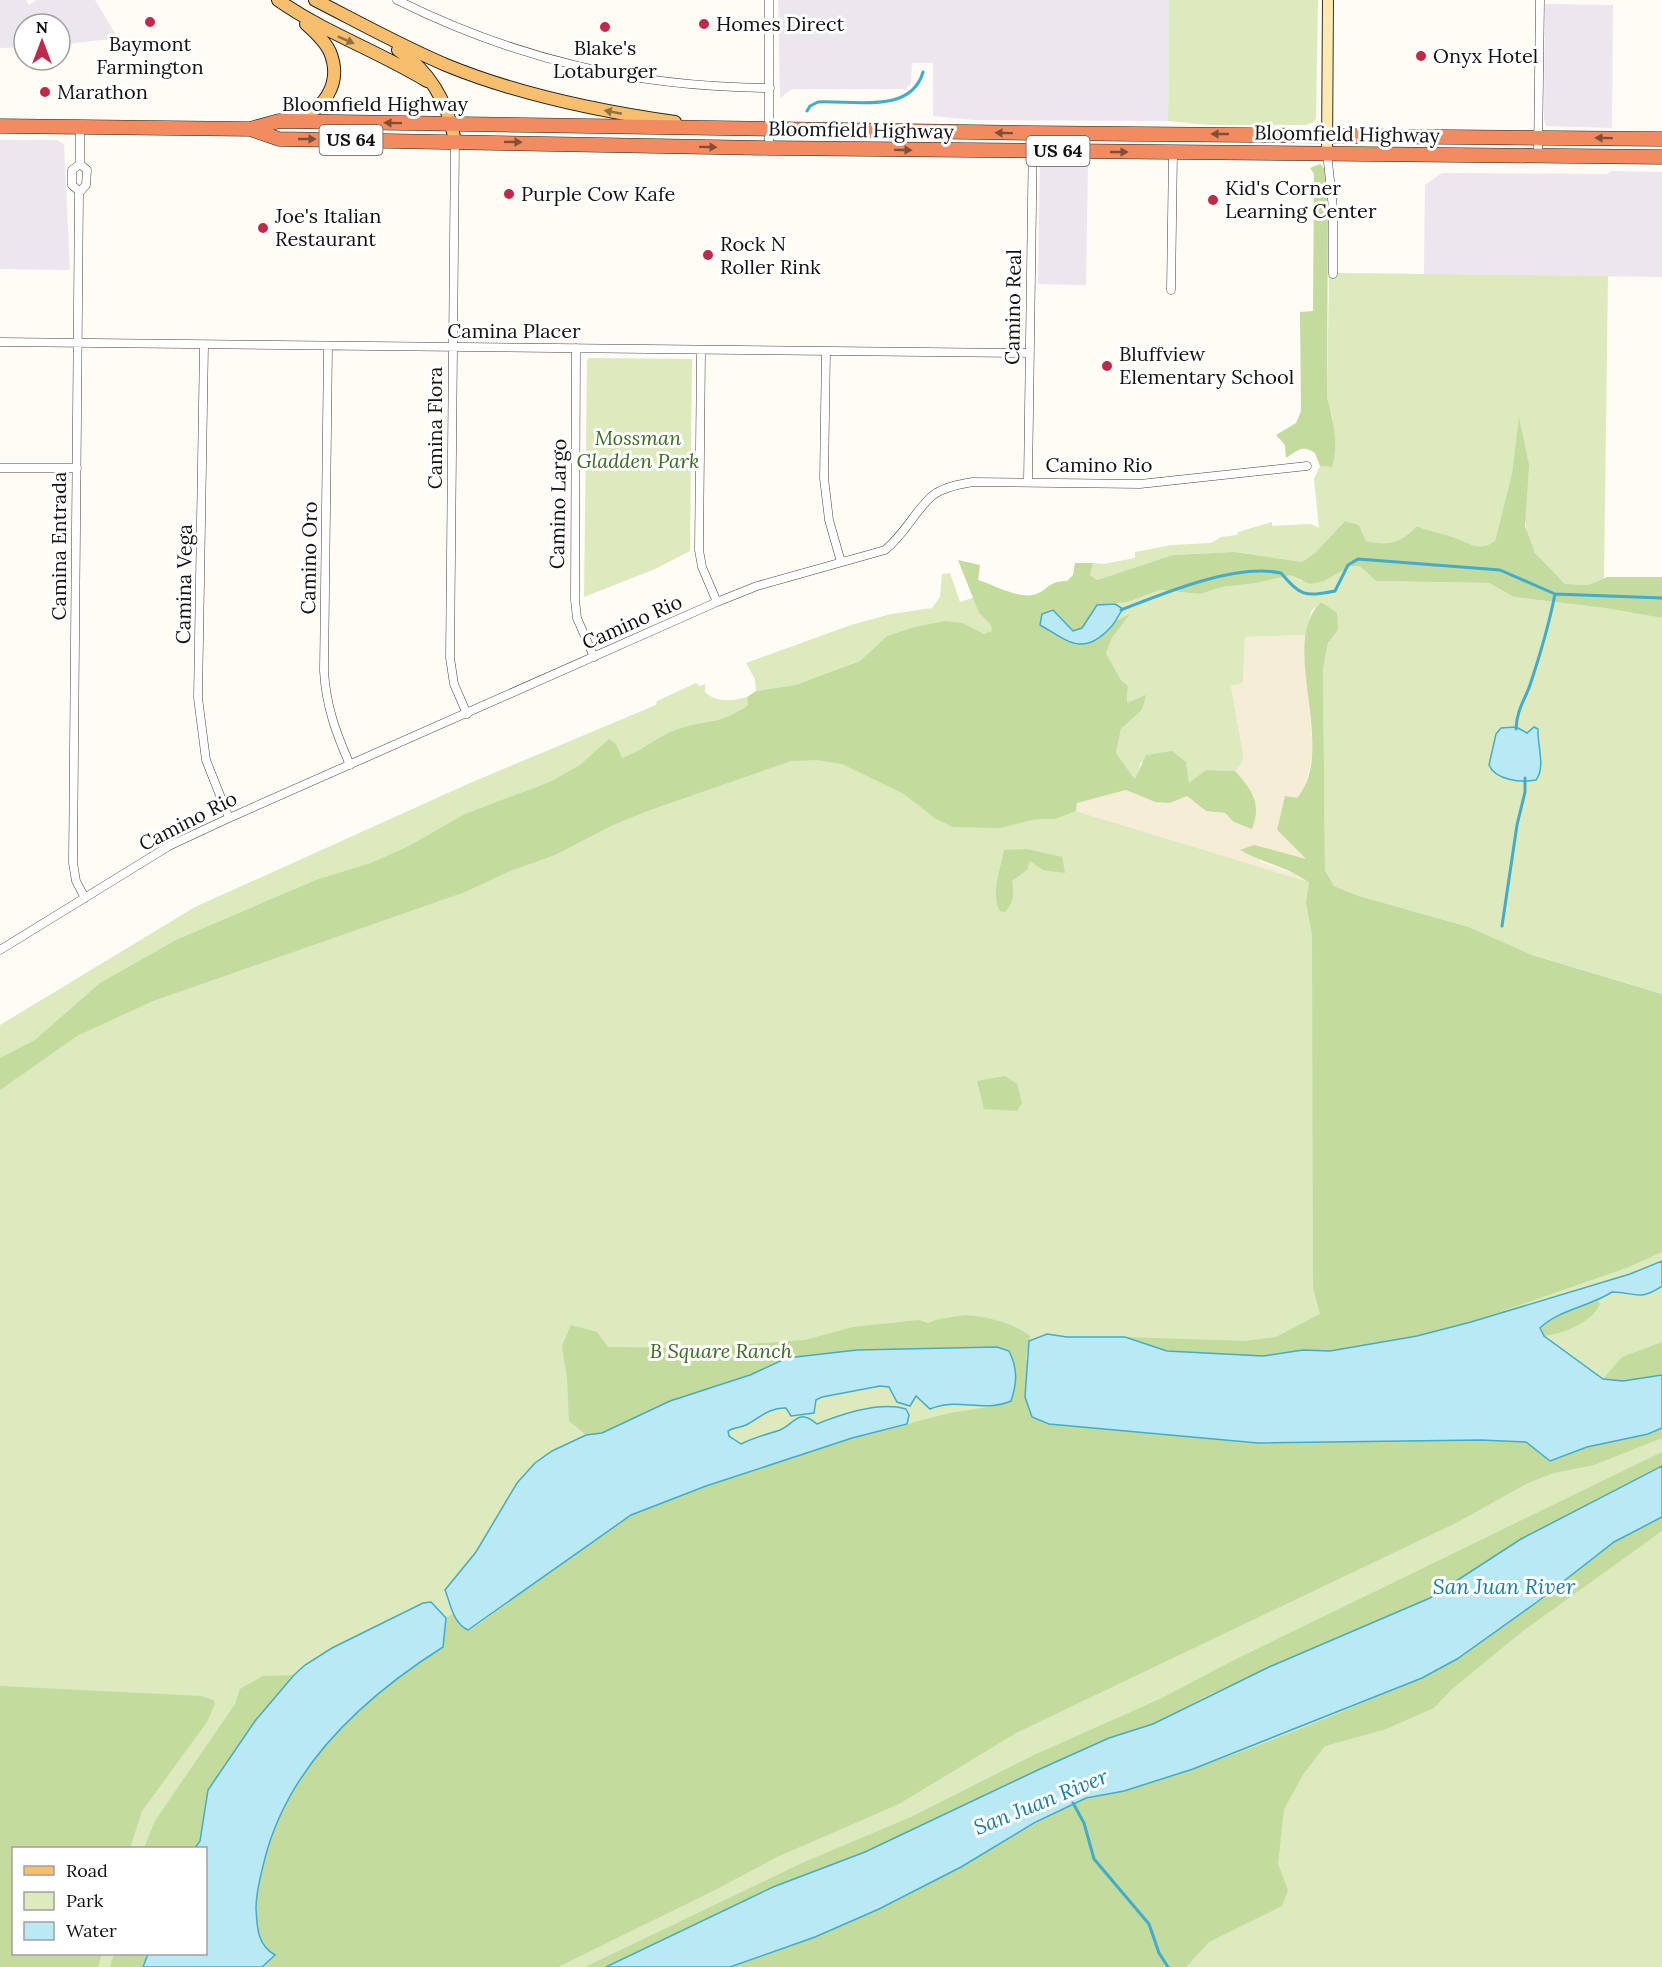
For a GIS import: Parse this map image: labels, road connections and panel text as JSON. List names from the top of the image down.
{
  "streets": {
    "highway": ["Bloomfield Highway", "US 64"],
    "street": [
      "Camino Real",
      "Camina Placer",
      "Camina Flora",
      "Camino Rio",
      "Camino Largo",
      "Camina Entrada",
      "Camino Oro",
      "Camina Vega"
    ]
  },
  "crossings": [
    ["Bloomfield Highway", "US 64"],
    ["Bloomfield Highway", "Camino Real"],
    ["Bloomfield Highway", "Camina Flora"],
    ["US 64", "Camina Entrada"],
    ["Camino Real", "Camina Placer"],
    ["Camino Real", "Camino Rio"],
    ["Camina Placer", "Camina Flora"],
    ["Camina Placer", "Camino Largo"],
    ["Camina Placer", "Camina Entrada"],
    ["Camina Placer", "Camino Oro"],
    ["Camina Placer", "Camina Vega"],
    ["Camina Flora", "Camino Rio"],
    ["Camino Rio", "Camino Largo"],
    ["Camino Rio", "Camina Entrada"],
    ["Camino Rio", "Camino Oro"],
    ["Camino Rio", "Camina Vega"]
  ],
  "water": ["San Juan River"],
  "parks": ["Mossman Gladden Park", "B Square Ranch"],
  "places": [
    "Baymont Farmington",
    "Homes Direct",
    "Blake's Lotaburger",
    "Onyx Hotel",
    "Marathon",
    "Purple Cow Kafe",
    "Kid's Corner Learning Center",
    "Joe's Italian Restaurant",
    "Rock N Roller Rink",
    "Bluffview Elementary School"
  ],
  "legend": ["Road", "Park", "Water"],
  "north": "top"
}
